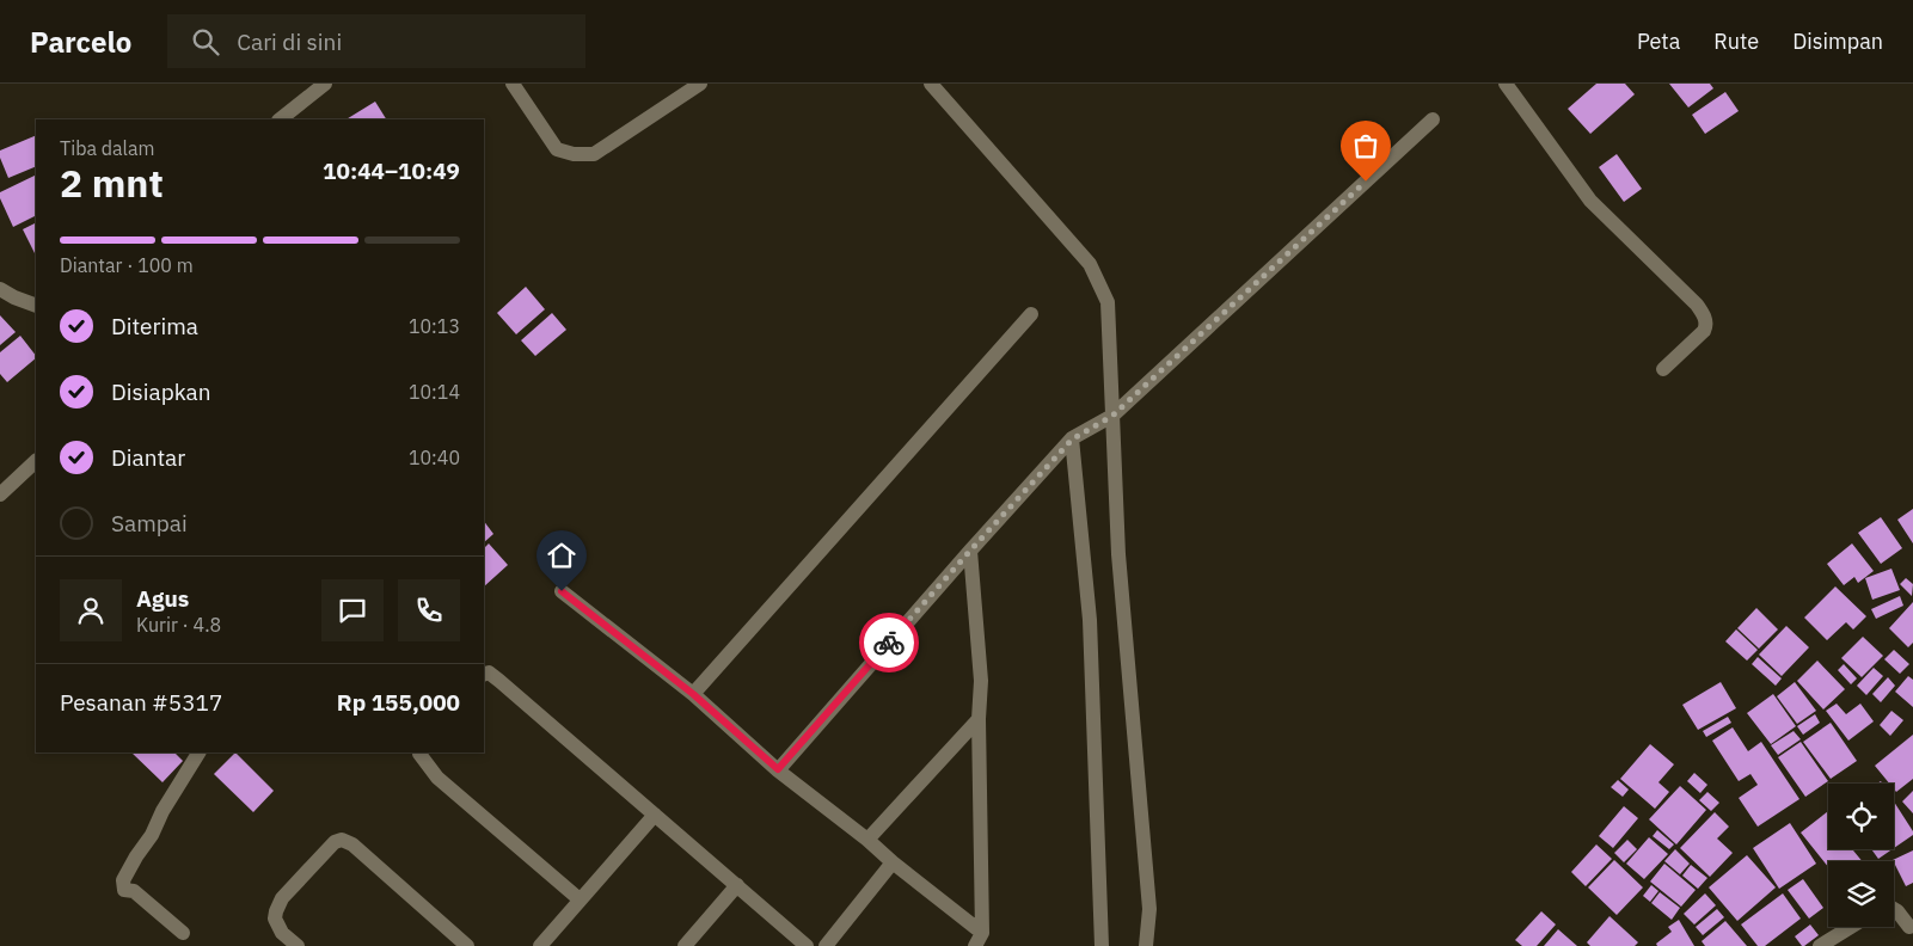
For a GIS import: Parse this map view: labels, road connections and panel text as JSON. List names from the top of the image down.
{
  "page": {
    "header": "Parcelo",
    "search": "Cari di sini",
    "nav": ["Peta", "Rute", "Disimpan"],
    "heading": ["2 mnt", "Tiba dalam", "10:44–10:49"],
    "panel": [
      "Agus",
      "Kurir · 4.8",
      "Pesanan #5317",
      "Rp 155,000"
    ],
    "bar": "Diantar · 100 m",
    "list": [
      ["Diterima", "10:13"],
      ["Disiapkan", "10:14"],
      ["Diantar", "10:40"],
      "Sampai"
    ]
  }
}
